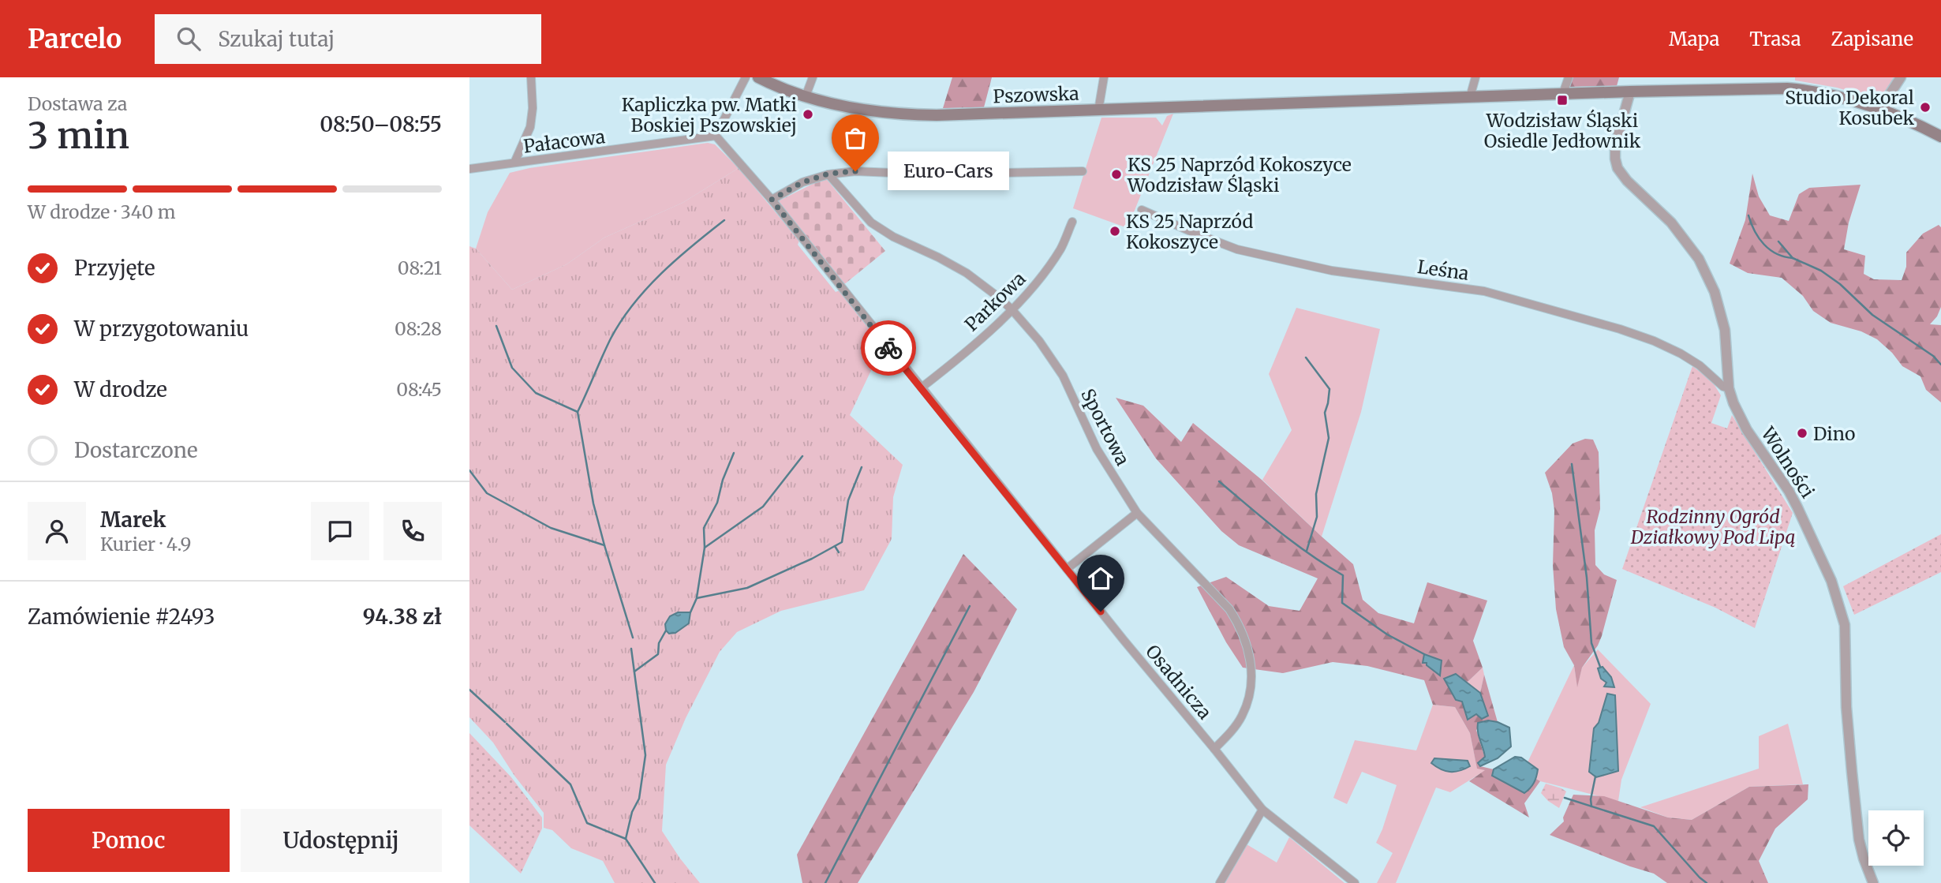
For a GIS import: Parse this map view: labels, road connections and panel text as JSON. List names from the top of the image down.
{
  "streets": {
    "main road": ["Pszowska"],
    "street": [
      "Pałacowa",
      "Leśna",
      "Parkowa",
      "Sportowa",
      "Wolności",
      "Osadnicza"
    ]
  },
  "crossings": [
    ["Pszowska", "Wolności"],
    ["Pałacowa", "Osadnicza"],
    ["Leśna", "Wolności"],
    ["Parkowa", "Sportowa"],
    ["Parkowa", "Osadnicza"],
    ["Sportowa", "Osadnicza"]
  ],
  "parks": ["Rodzinny Ogród Działkowy Pod Lipą"],
  "places": {
    "transit": ["Wodzisław Śląski Osiedle Jedłownik"],
    "other": [
      "Studio Dekoral Kosubek",
      "Kapliczka pw. Matki Boskiej Pszowskiej",
      "Euro-Cars",
      "KS 25 Naprzód Kokoszyce Wodzisław Śląski",
      "KS 25 Naprzód Kokoszyce",
      "Dino"
    ]
  },
  "page": {
    "header": "Parcelo",
    "search": "Szukaj tutaj",
    "nav": ["Mapa", "Trasa", "Zapisane"],
    "heading": ["3 min", "Dostawa za", "08:50–08:55"],
    "panel": [
      "Marek",
      "Kurier · 4.9",
      "Zamówienie #2493",
      "94.38 zł"
    ],
    "bubble": "Euro-Cars",
    "bar": "W drodze · 340 m",
    "list": [
      ["Przyjęte", "08:21"],
      ["W przygotowaniu", "08:28"],
      ["W drodze", "08:45"],
      "Dostarczone"
    ],
    "buttons": ["Pomoc", "Udostępnij"]
  }
}
